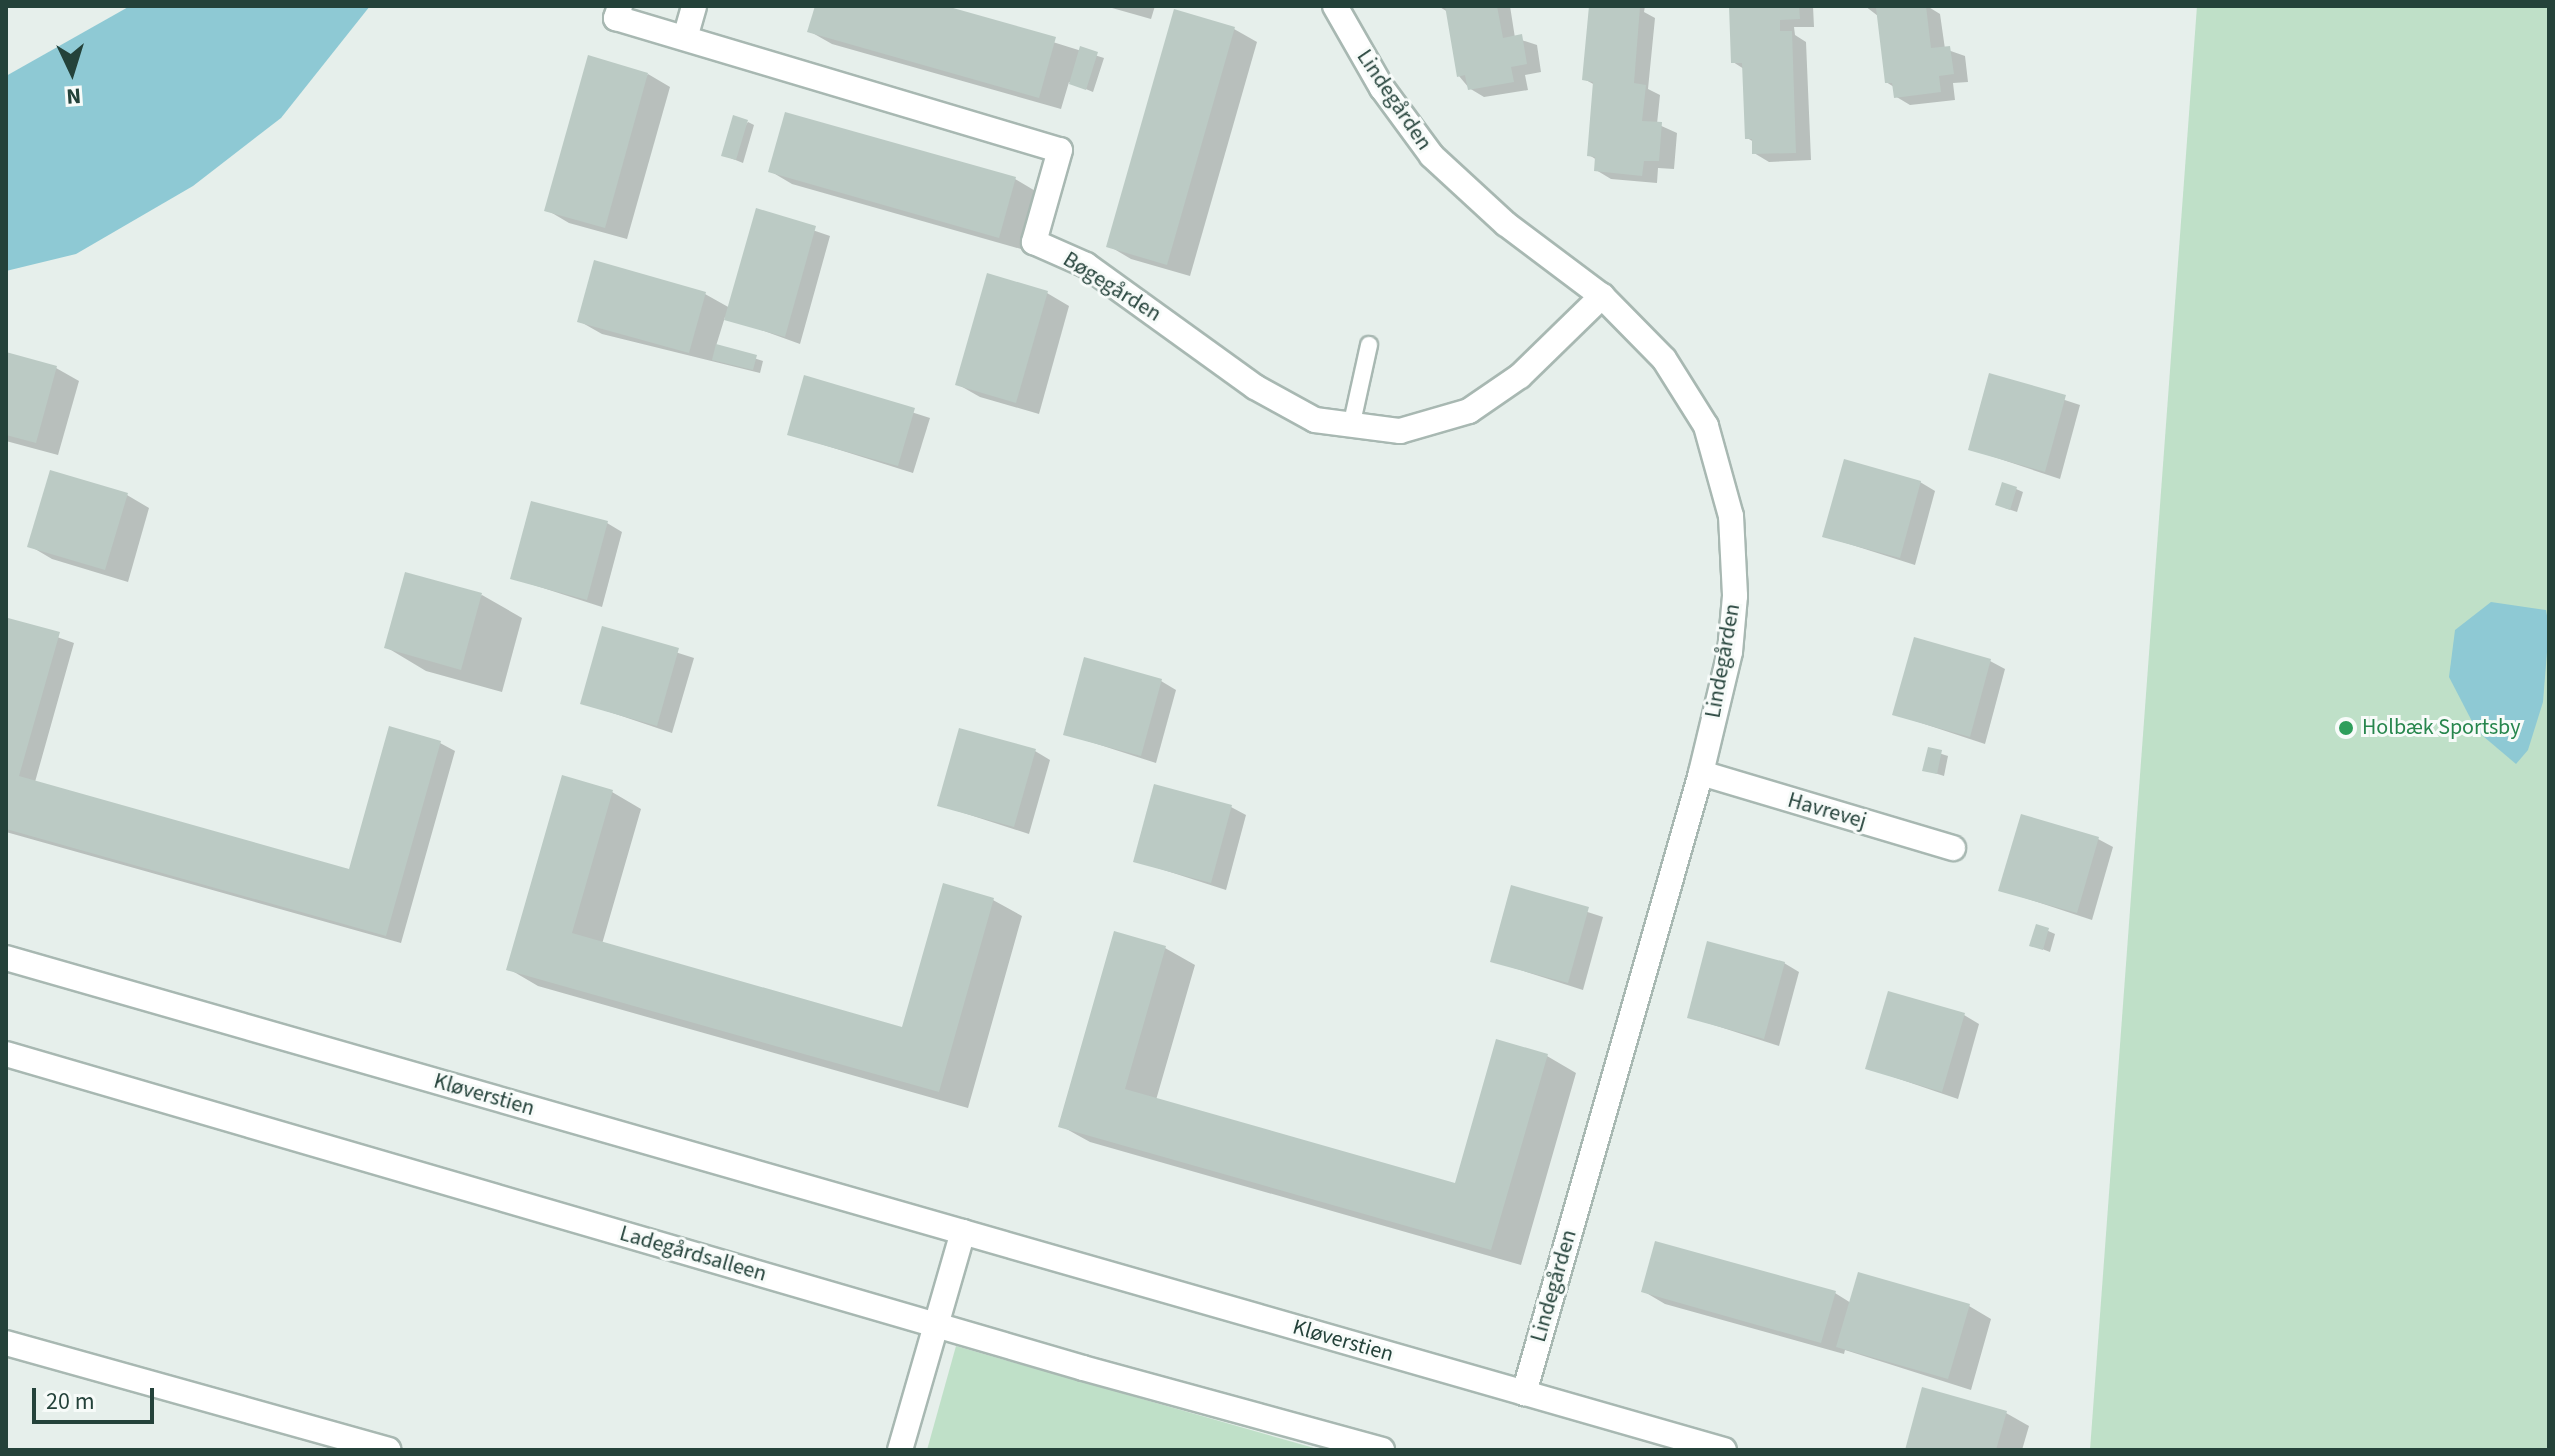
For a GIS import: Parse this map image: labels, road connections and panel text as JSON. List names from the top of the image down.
{
  "streets": {
    "street": [
      "Lindegården",
      "Bøgegården",
      "Havrevej",
      "Kløverstien",
      "Ladegårdsalleen"
    ]
  },
  "crossings": [
    ["Lindegården", "Bøgegården"],
    ["Lindegården", "Havrevej"],
    ["Lindegården", "Kløverstien"]
  ],
  "places": ["Holbæk Sportsby"],
  "scale_bar": "20 m",
  "north": "bottom"
}
